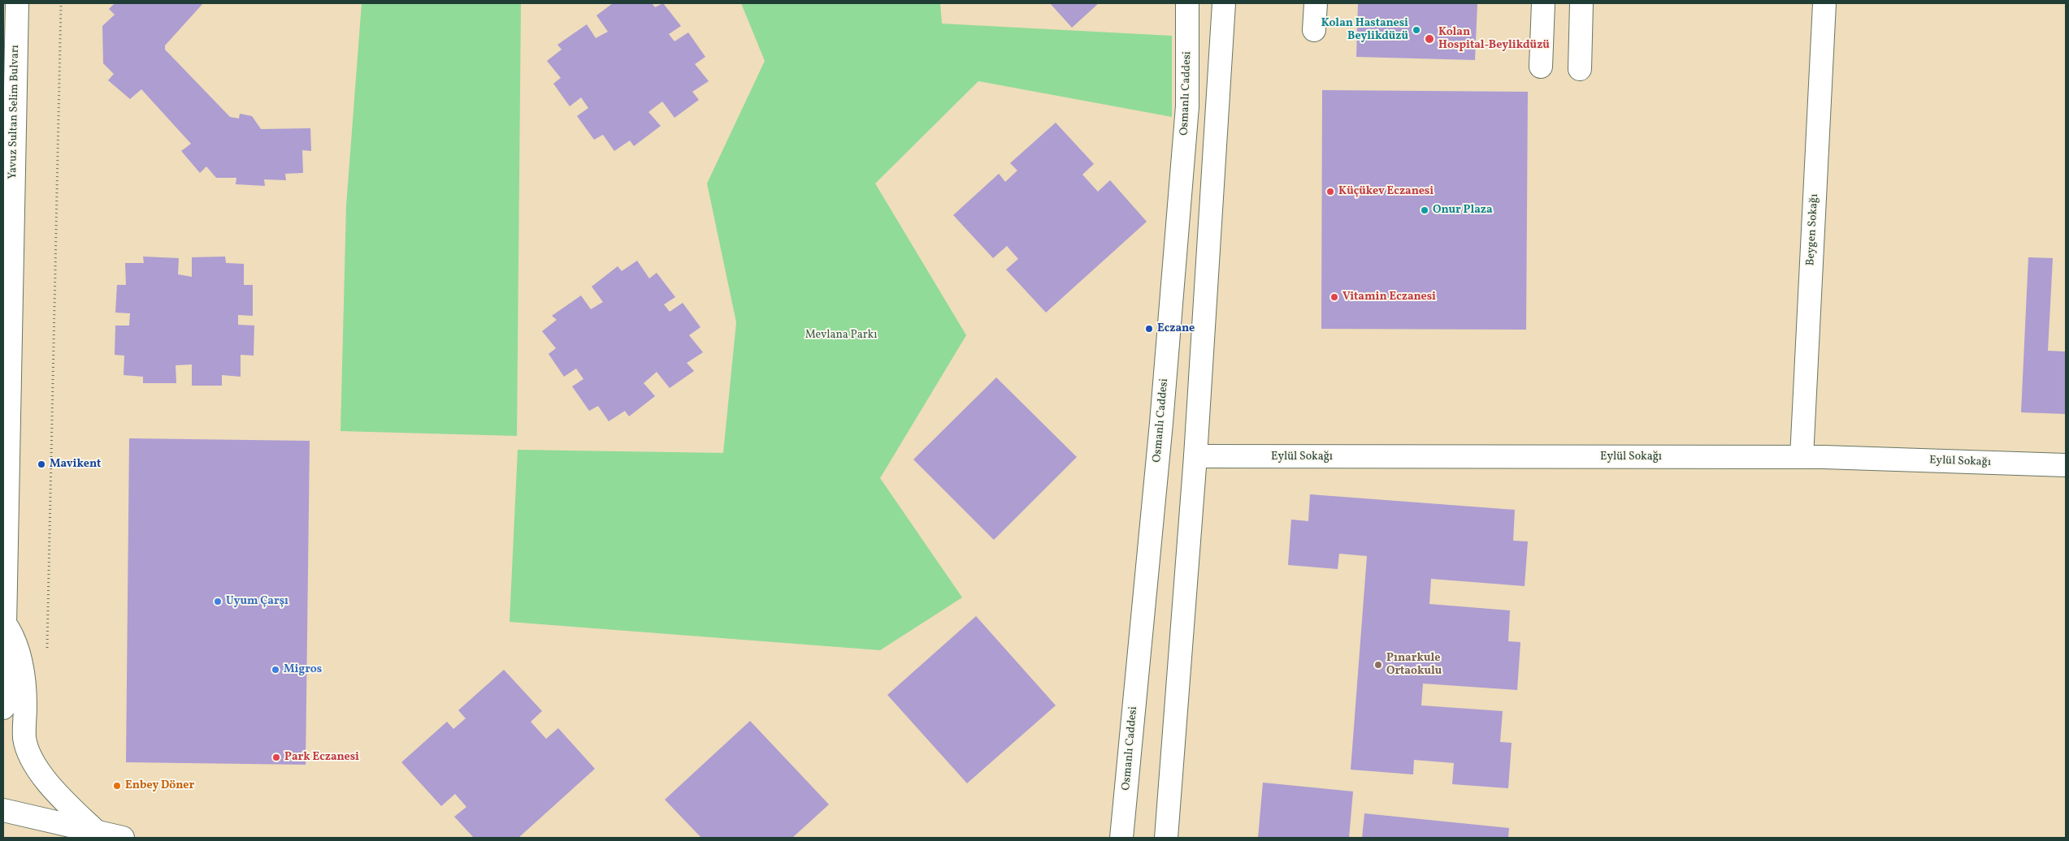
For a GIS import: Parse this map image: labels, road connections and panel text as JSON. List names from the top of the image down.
{
  "streets": {
    "main road": [
      "Osmanlı Caddesi",
      "Yavuz Sultan Selim Bulvarı",
      "Beygen Sokağı",
      "Eylül Sokağı"
    ]
  },
  "crossings": [
    ["Beygen Sokağı", "Eylül Sokağı"]
  ],
  "parks": ["Mevlana Parkı"],
  "places": [
    "Kolan Hastanesi Beylikdüzü",
    "Kolan Hospital-Beylikdüzü",
    "Küçükev Eczanesi",
    "Onur Plaza",
    "Vitamin Eczanesi",
    "Eczane",
    "Mavikent",
    "Uyum Çarşı",
    "Pınarkule Ortaokulu",
    "Migros",
    "Park Eczanesi",
    "Enbey Döner"
  ]
}
